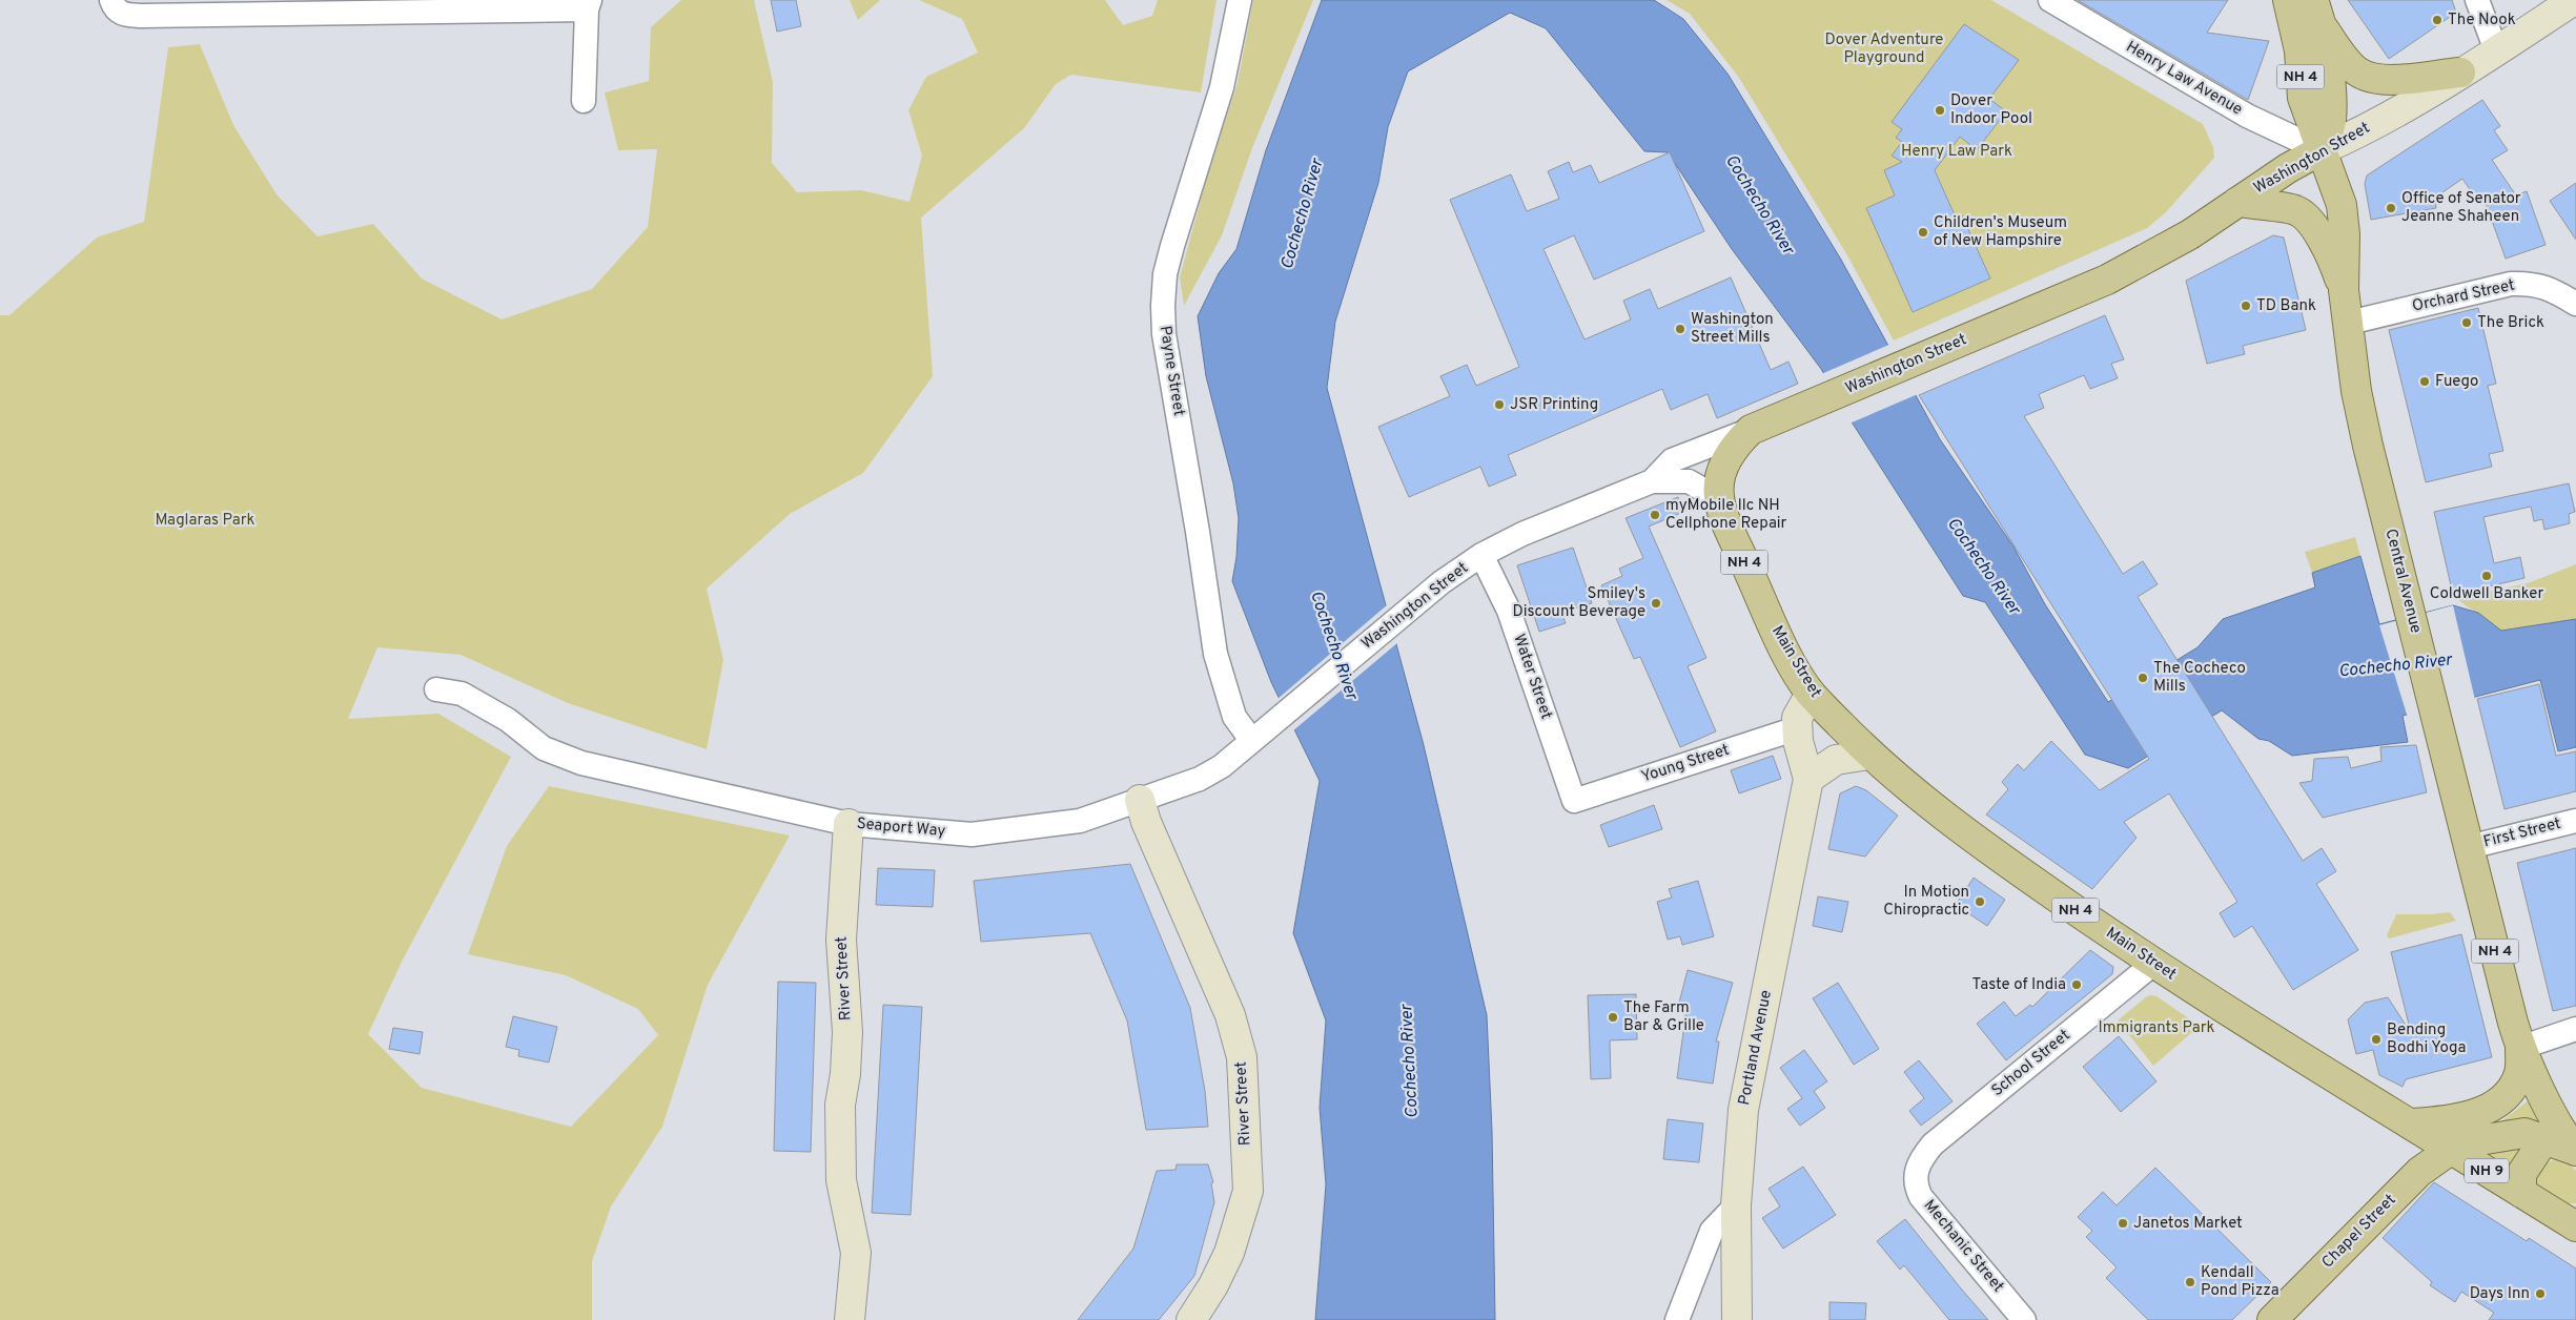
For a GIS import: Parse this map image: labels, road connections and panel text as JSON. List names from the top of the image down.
{
  "streets": {
    "main road": [
      "NH 4",
      "Washington Street",
      "Central Avenue",
      "Main Street",
      "NH 9",
      "Chapel Street"
    ],
    "street": [
      "Henry Law Avenue",
      "Orchard Street",
      "Payne Street",
      "Water Street",
      "Young Street",
      "Seaport Way",
      "First Street",
      "River Street",
      "Portland Avenue",
      "School Street",
      "Mechanic Street"
    ]
  },
  "crossings": [
    ["NH 4", "Henry Law Avenue"],
    ["NH 4", "Washington Street"],
    ["NH 4", "Central Avenue"],
    ["Henry Law Avenue", "Washington Street"],
    ["Henry Law Avenue", "Central Avenue"],
    ["Washington Street", "Payne Street"],
    ["Washington Street", "Central Avenue"],
    ["Washington Street", "Main Street"],
    ["Washington Street", "Water Street"],
    ["Washington Street", "Seaport Way"],
    ["Orchard Street", "Central Avenue"],
    ["Payne Street", "Seaport Way"],
    ["Central Avenue", "First Street"],
    ["Central Avenue", "Chapel Street"],
    ["Main Street", "Portland Avenue"],
    ["Main Street", "School Street"],
    ["Main Street", "Chapel Street"],
    ["Water Street", "Young Street"],
    ["Young Street", "Portland Avenue"],
    ["Seaport Way", "River Street"],
    ["School Street", "Mechanic Street"]
  ],
  "water": ["Cochecho River"],
  "parks": [
    "Dover Adventure Playground",
    "Henry Law Park",
    "Maglaras Park",
    "Immigrants Park"
  ],
  "places": [
    "The Nook",
    "Dover Indoor Pool",
    "Office of Senator Jeanne Shaheen",
    "Children's Museum of New Hampshire",
    "TD Bank",
    "The Brick",
    "Washington Street Mills",
    "Fuego",
    "JSR Printing",
    "myMobile llc NH Cellphone Repair",
    "Coldwell Banker",
    "Smiley's Discount Beverage",
    "The Cocheco Mills",
    "In Motion Chiropractic",
    "Taste of India",
    "The Farm Bar & Grille",
    "Bending Bodhi Yoga",
    "Janetos Market",
    "Kendall Pond Pizza",
    "Days Inn"
  ]
}
